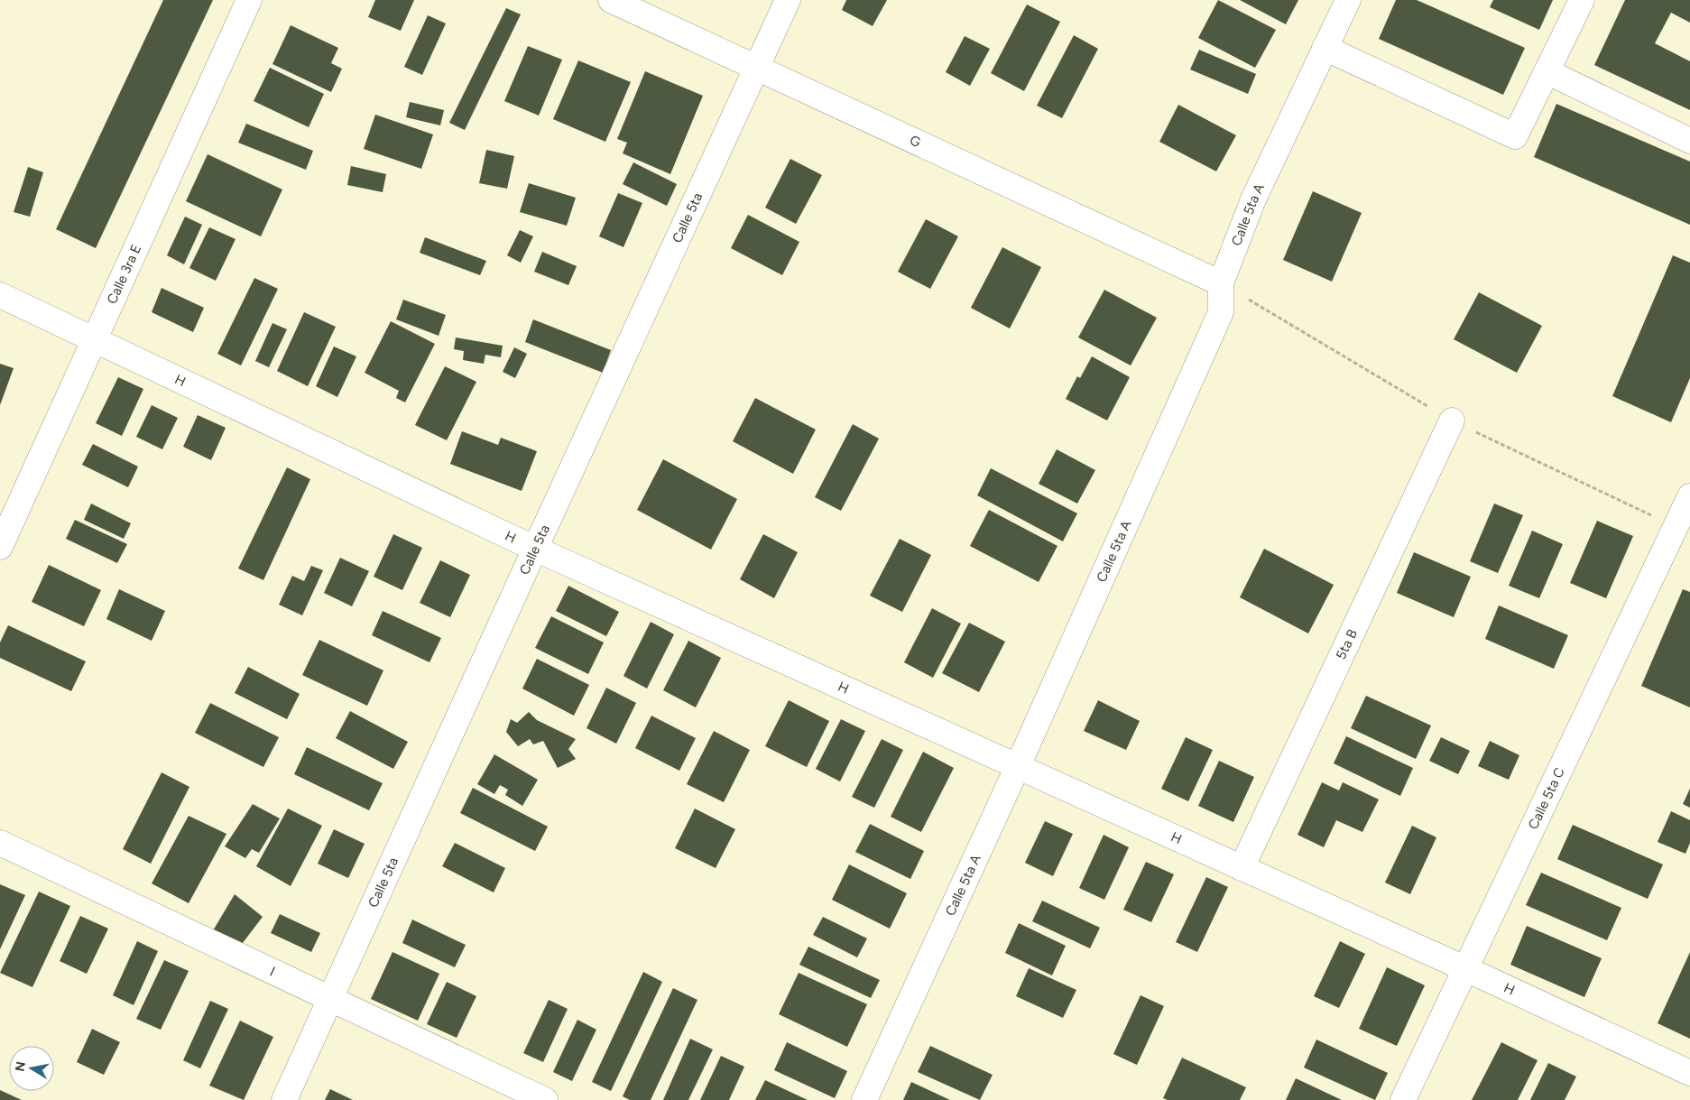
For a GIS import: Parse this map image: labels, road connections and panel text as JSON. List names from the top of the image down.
{
  "streets": {
    "street": [
      "G",
      "Calle 5ta A",
      "Calle 5ta",
      "Calle 3ra E",
      "H",
      "5ta B",
      "Calle 5ta C",
      "I"
    ]
  },
  "crossings": [
    ["G", "Calle 5ta A"],
    ["G", "Calle 5ta"],
    ["Calle 5ta A", "H"],
    ["Calle 5ta", "H"],
    ["Calle 5ta", "I"],
    ["Calle 3ra E", "H"],
    ["H", "5ta B"],
    ["H", "Calle 5ta C"]
  ],
  "north": "left"
}
